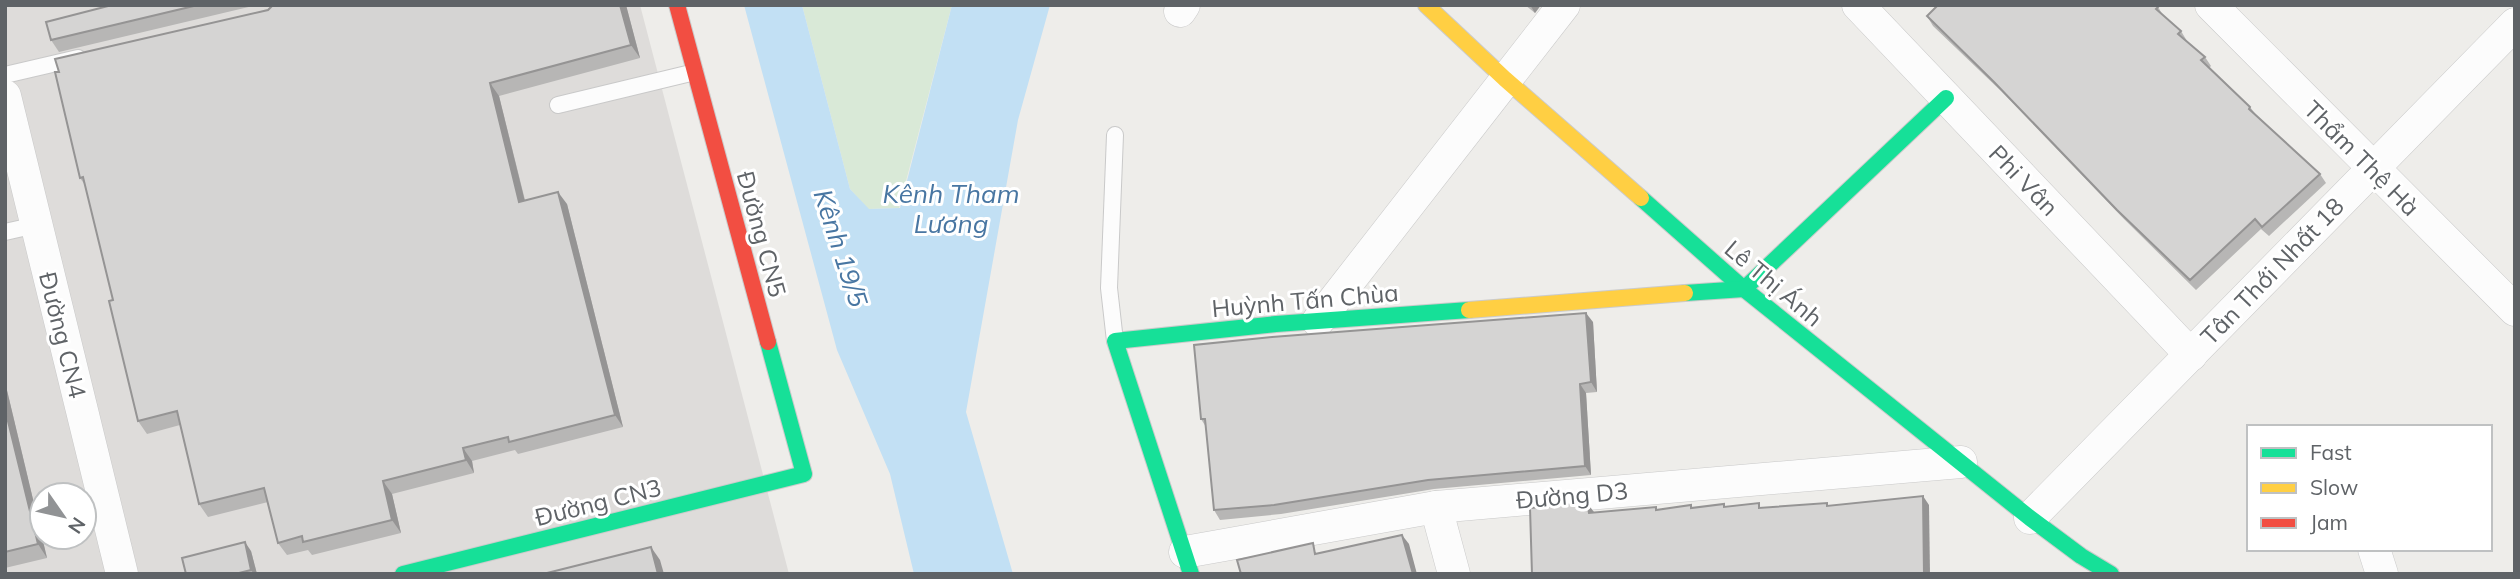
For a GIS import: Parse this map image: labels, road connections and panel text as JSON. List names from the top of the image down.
{
  "streets": {
    "street": [
      "Thẩm Thệ Hà",
      "Phi Vân",
      "Đường CN5",
      "Tân Thới Nhất 18",
      "Lê Thị Ánh",
      "Huỳnh Tấn Chùa",
      "Đường CN4",
      "Đường D3",
      "Đường CN3"
    ]
  },
  "crossings": [
    ["Thẩm Thệ Hà", "Tân Thới Nhất 18"],
    ["Phi Vân", "Tân Thới Nhất 18"],
    ["Đường CN5", "Đường CN3"],
    ["Tân Thới Nhất 18", "Lê Thị Ánh"],
    ["Lê Thị Ánh", "Huỳnh Tấn Chùa"],
    ["Lê Thị Ánh", "Đường D3"]
  ],
  "water": ["Kênh Tham Lương", "Kênh 19/5"],
  "legend": ["Fast", "Slow", "Jam"],
  "north": "bottom right"
}
